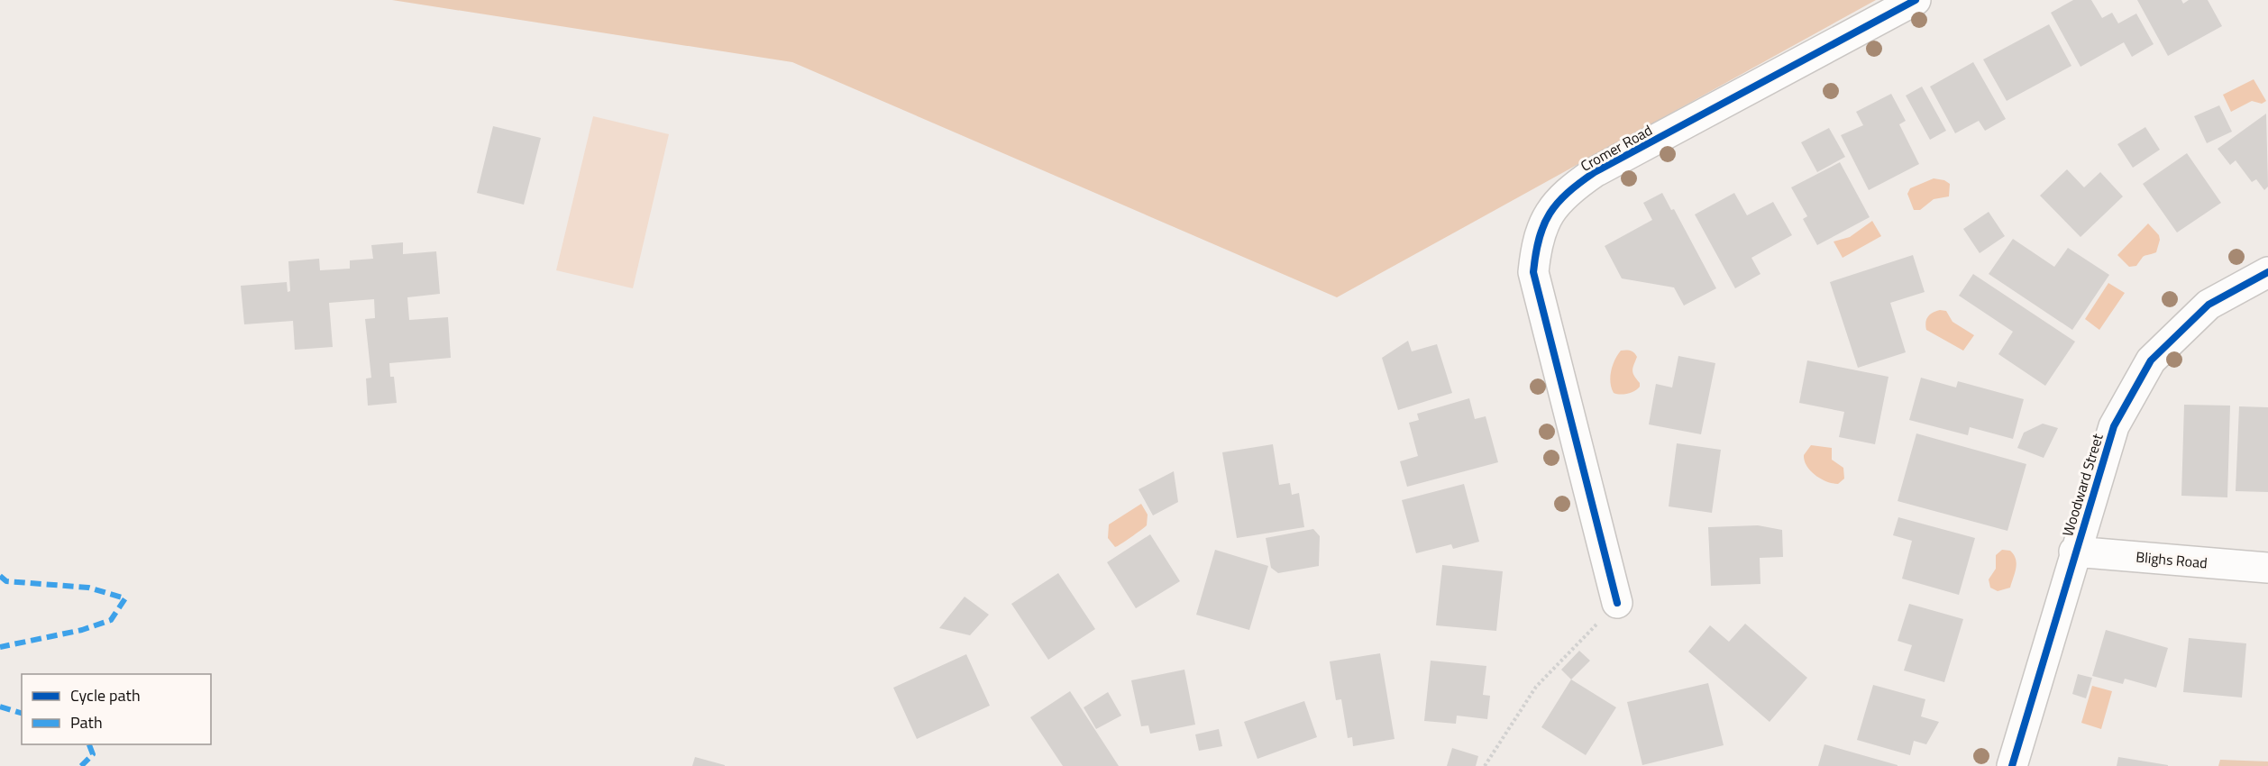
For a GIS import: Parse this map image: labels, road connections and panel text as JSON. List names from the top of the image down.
{
  "streets": {
    "street": ["Cromer Road", "Woodward Street", "Blighs Road"]
  },
  "crossings": [
    ["Woodward Street", "Blighs Road"]
  ],
  "legend": ["Cycle path", "Path"]
}
